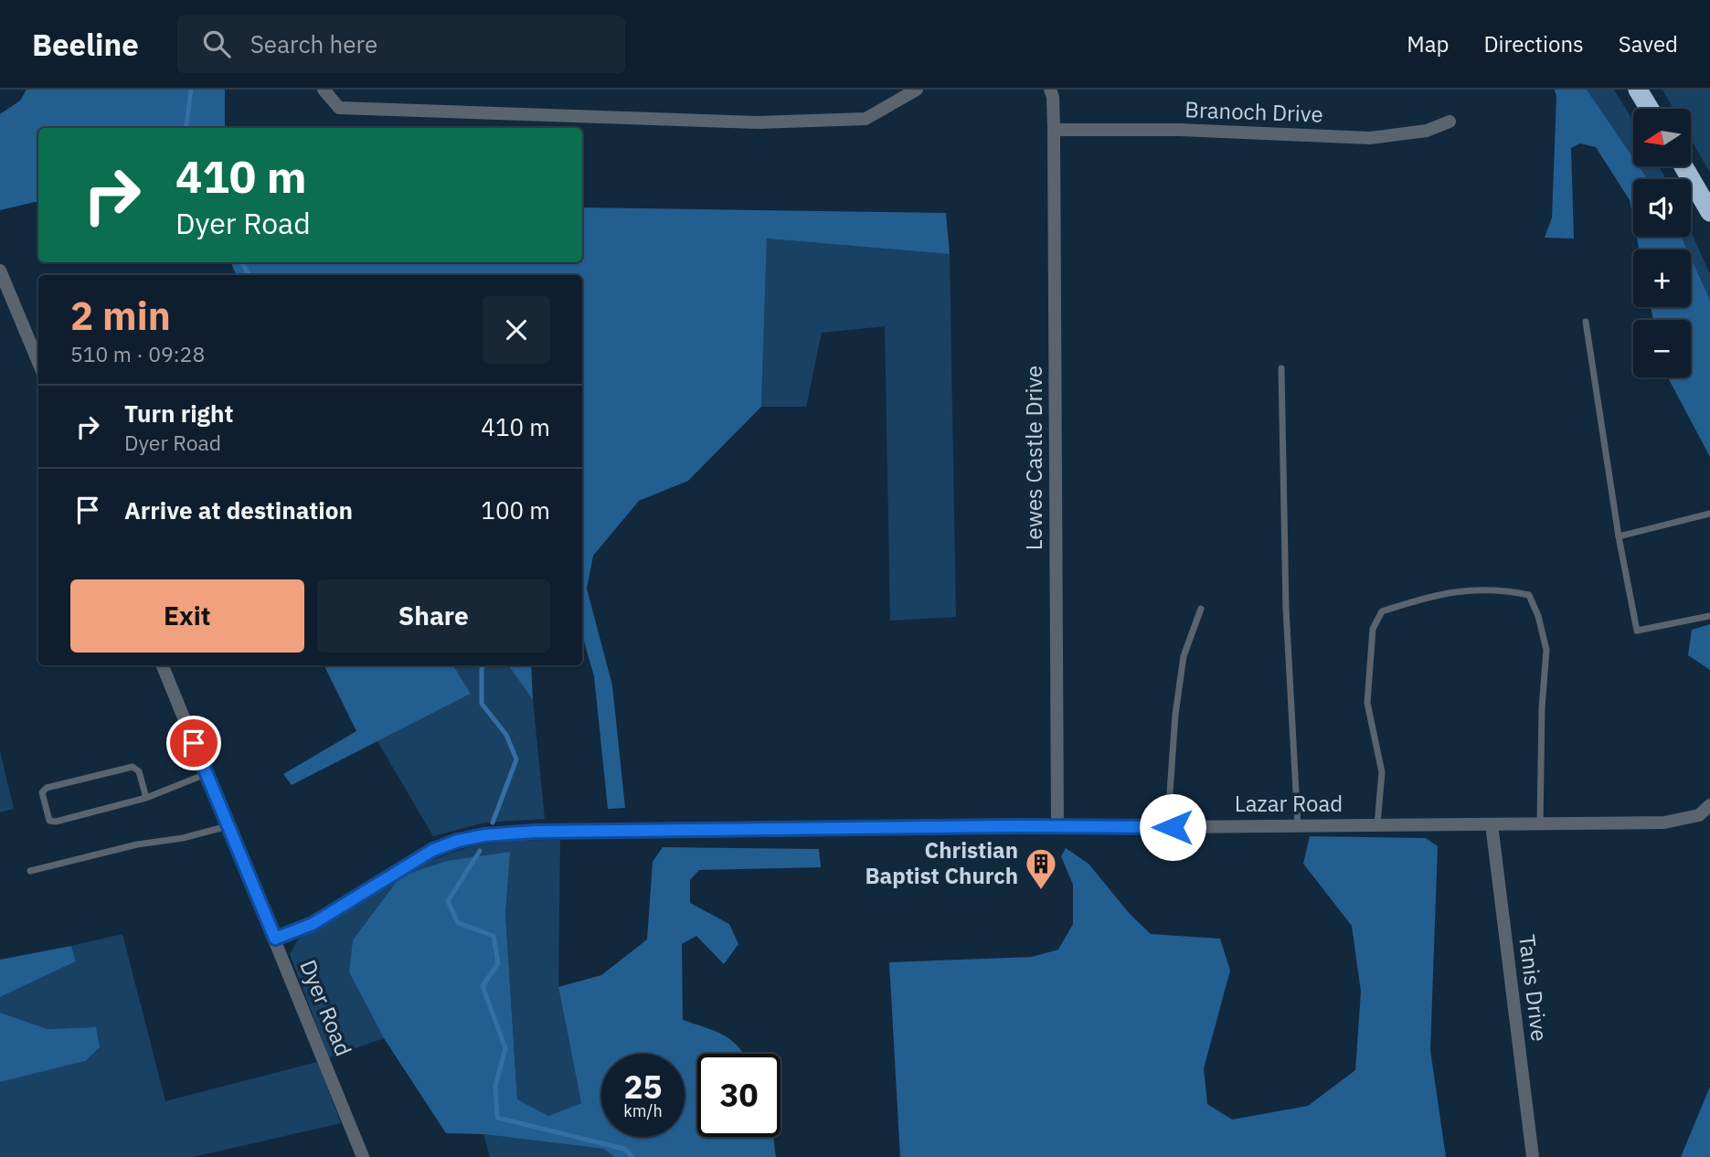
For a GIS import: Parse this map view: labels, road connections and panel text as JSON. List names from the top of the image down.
{
  "streets": {
    "street": [
      "Branoch Drive",
      "Lewes Castle Drive",
      "Lazar Road",
      "Tanis Drive",
      "Dyer Road"
    ]
  },
  "crossings": [
    ["Branoch Drive", "Lewes Castle Drive"],
    ["Lewes Castle Drive", "Lazar Road"],
    ["Lazar Road", "Tanis Drive"],
    ["Lazar Road", "Dyer Road"]
  ],
  "places": {
    "building": ["Christian Baptist Church"]
  },
  "north": "left",
  "page": {
    "header": "Beeline",
    "search": "Search here",
    "nav": ["Map", "Directions", "Saved"],
    "map_buttons": ["+", "−"],
    "turn": ["410 m", "Dyer Road"],
    "heading": ["2 min", "510 m · 09:28"],
    "list": [
      {
        "name": "Turn right",
        "note": "Dyer Road",
        "value": "410 m"
      },
      {
        "name": "Arrive at destination",
        "value": "100 m"
      }
    ],
    "buttons": ["Exit", "Share"],
    "speed": "25 km/h",
    "limit": "30"
  }
}
